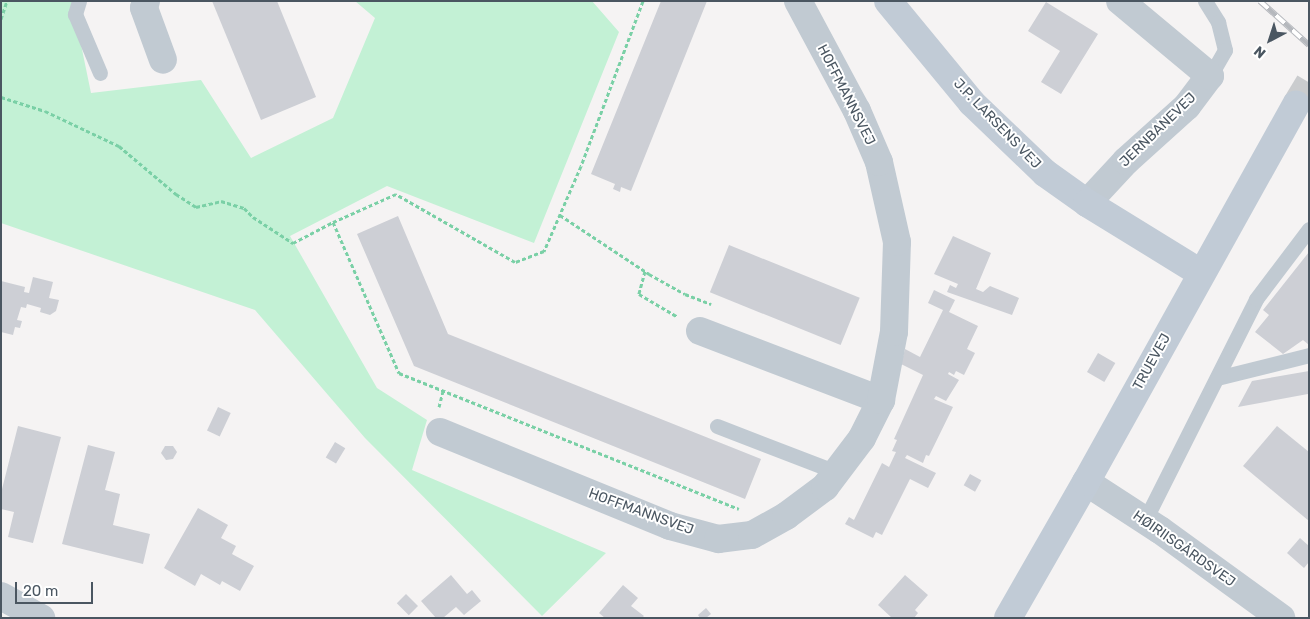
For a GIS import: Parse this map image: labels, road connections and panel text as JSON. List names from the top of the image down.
{
  "streets": {
    "street": [
      "HOFFMANNSVEJ",
      "J.P. LARSENS VEJ",
      "JERNBANEVEJ",
      "TRUEVEJ",
      "HØIRIISGÅRDSVEJ"
    ]
  },
  "crossings": [
    ["J.P. LARSENS VEJ", "JERNBANEVEJ"],
    ["J.P. LARSENS VEJ", "TRUEVEJ"],
    ["TRUEVEJ", "HØIRIISGÅRDSVEJ"]
  ],
  "scale_bar": "20 m",
  "north": "bottom left"
}
